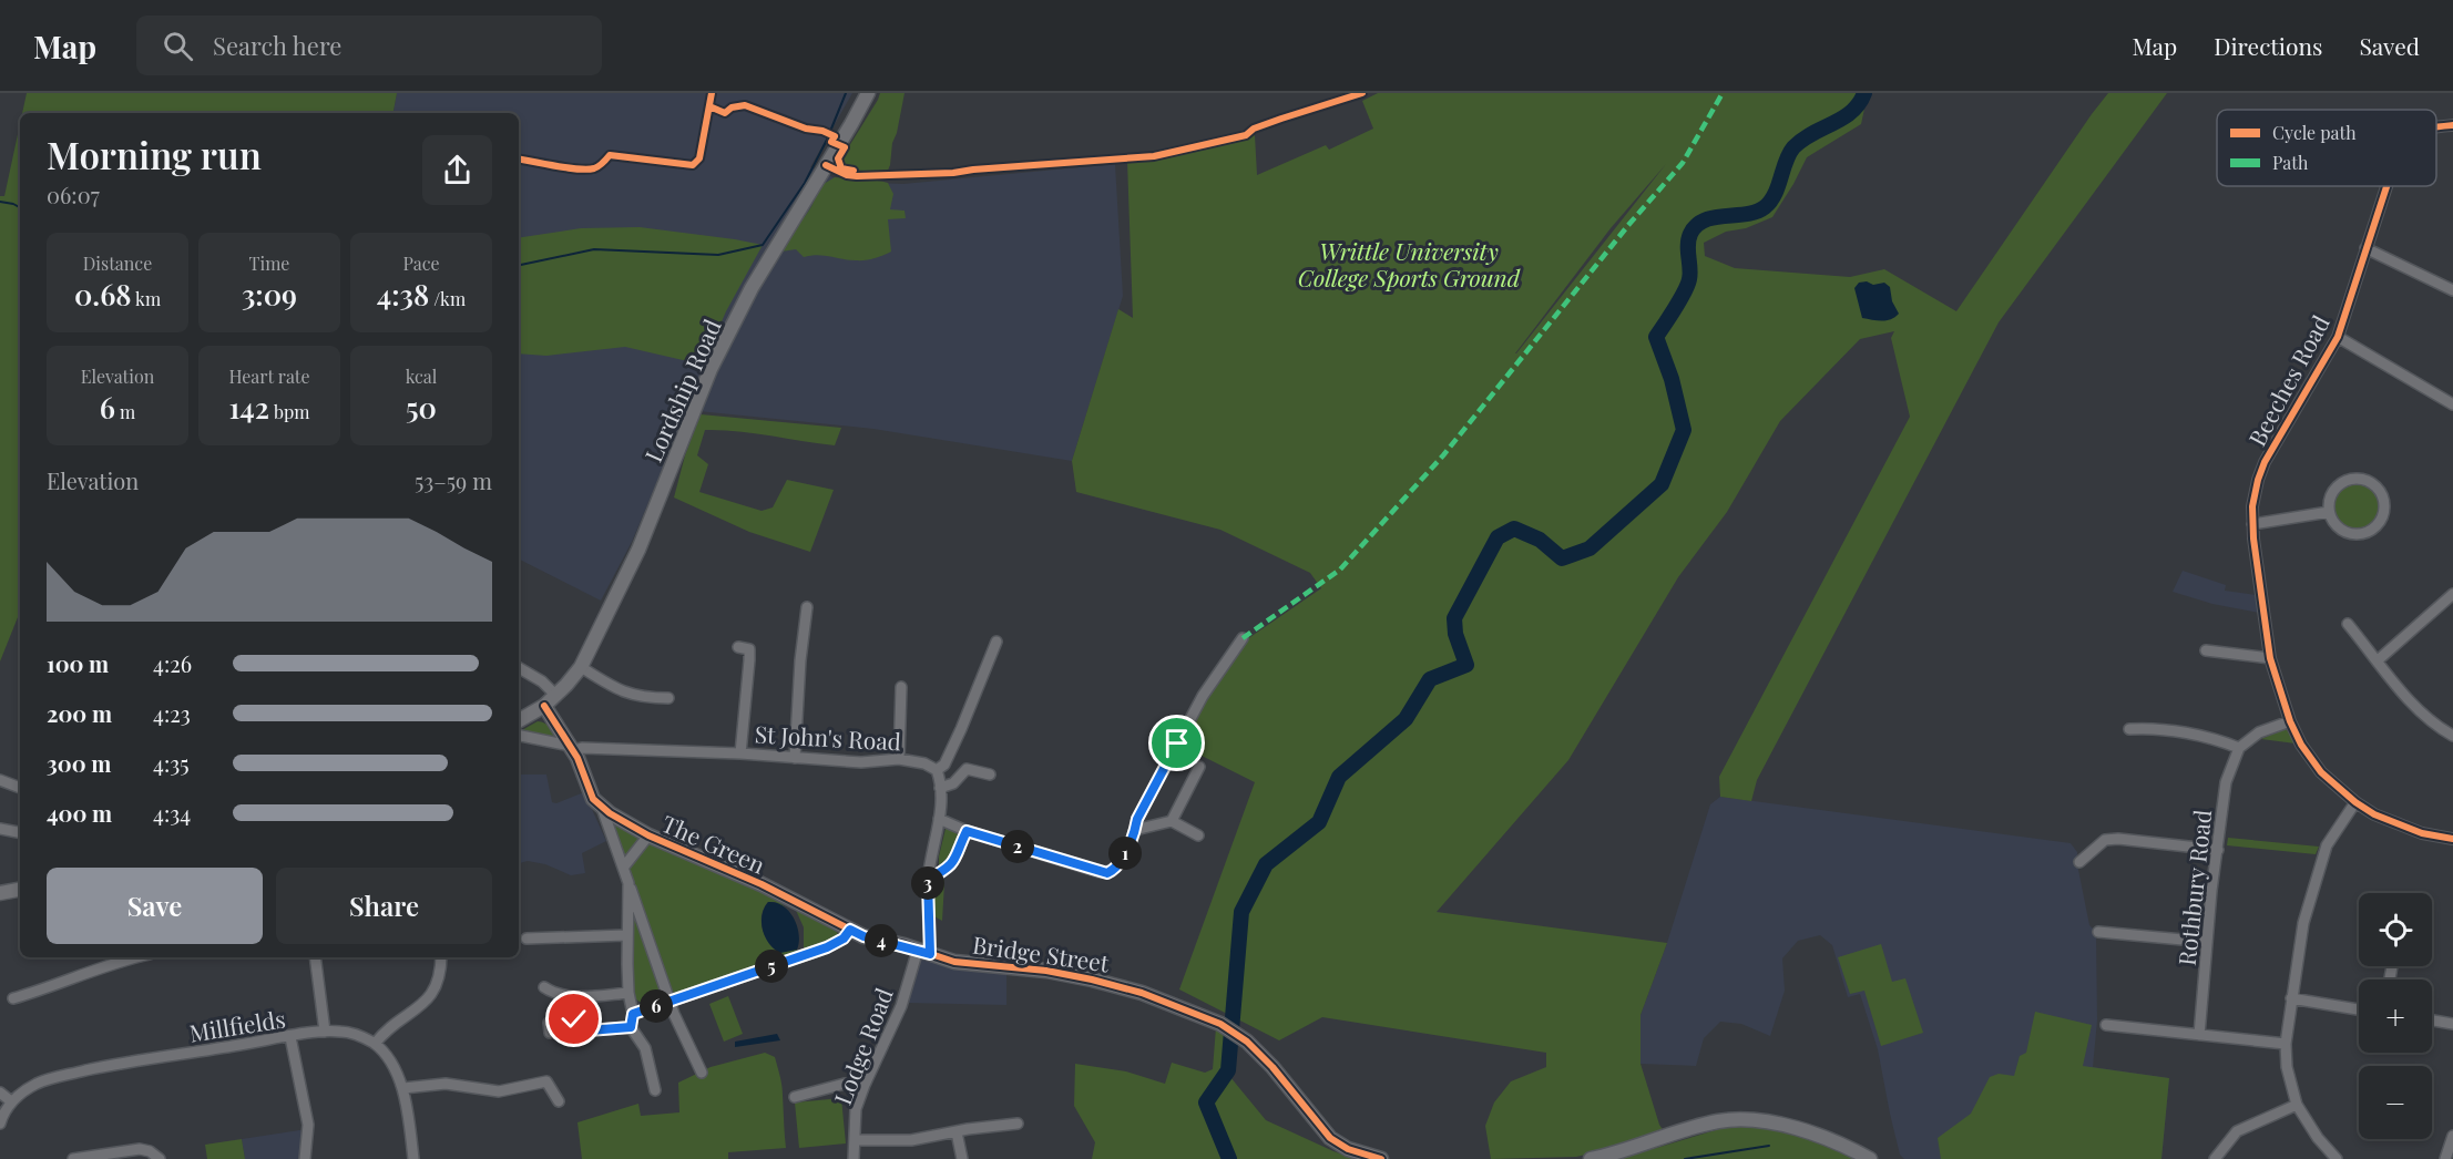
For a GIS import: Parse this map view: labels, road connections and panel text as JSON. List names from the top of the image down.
{
  "streets": {
    "street": [
      "Beeches Road",
      "Lordship Road",
      "St John's Road",
      "The Green",
      "Rothbury Road",
      "Bridge Street",
      "Millfields",
      "Lodge Road"
    ]
  },
  "crossings": [
    ["Lordship Road", "The Green"],
    ["St John's Road", "The Green"],
    ["St John's Road", "Lodge Road"],
    ["The Green", "Bridge Street"],
    ["The Green", "Lodge Road"],
    ["Bridge Street", "Lodge Road"]
  ],
  "parks": ["Writtle University College Sports Ground"],
  "legend": ["Cycle path", "Path"],
  "page": {
    "header": "Map",
    "search": "Search here",
    "nav": ["Map", "Directions", "Saved"],
    "heading": ["Morning run", "06:07"],
    "stats": [
      ["Distance", "0.68 km"],
      ["Time", "3:09"],
      ["Pace", "4:38 /km"],
      ["Elevation", "6 m"],
      ["Heart rate", "142 bpm"],
      ["kcal", "50"]
    ],
    "chart": ["Elevation", "53–59 m"],
    "list": [
      {
        "name": "100 m",
        "note": "4:26"
      },
      {
        "name": "200 m",
        "note": "4:23"
      },
      {
        "name": "300 m",
        "note": "4:35"
      },
      {
        "name": "400 m",
        "note": "4:34"
      }
    ],
    "pins": [
      "2",
      "1",
      "3",
      "4",
      "5",
      "6"
    ],
    "buttons": ["Save", "Share"],
    "map_buttons": ["+", "−"]
  }
}
